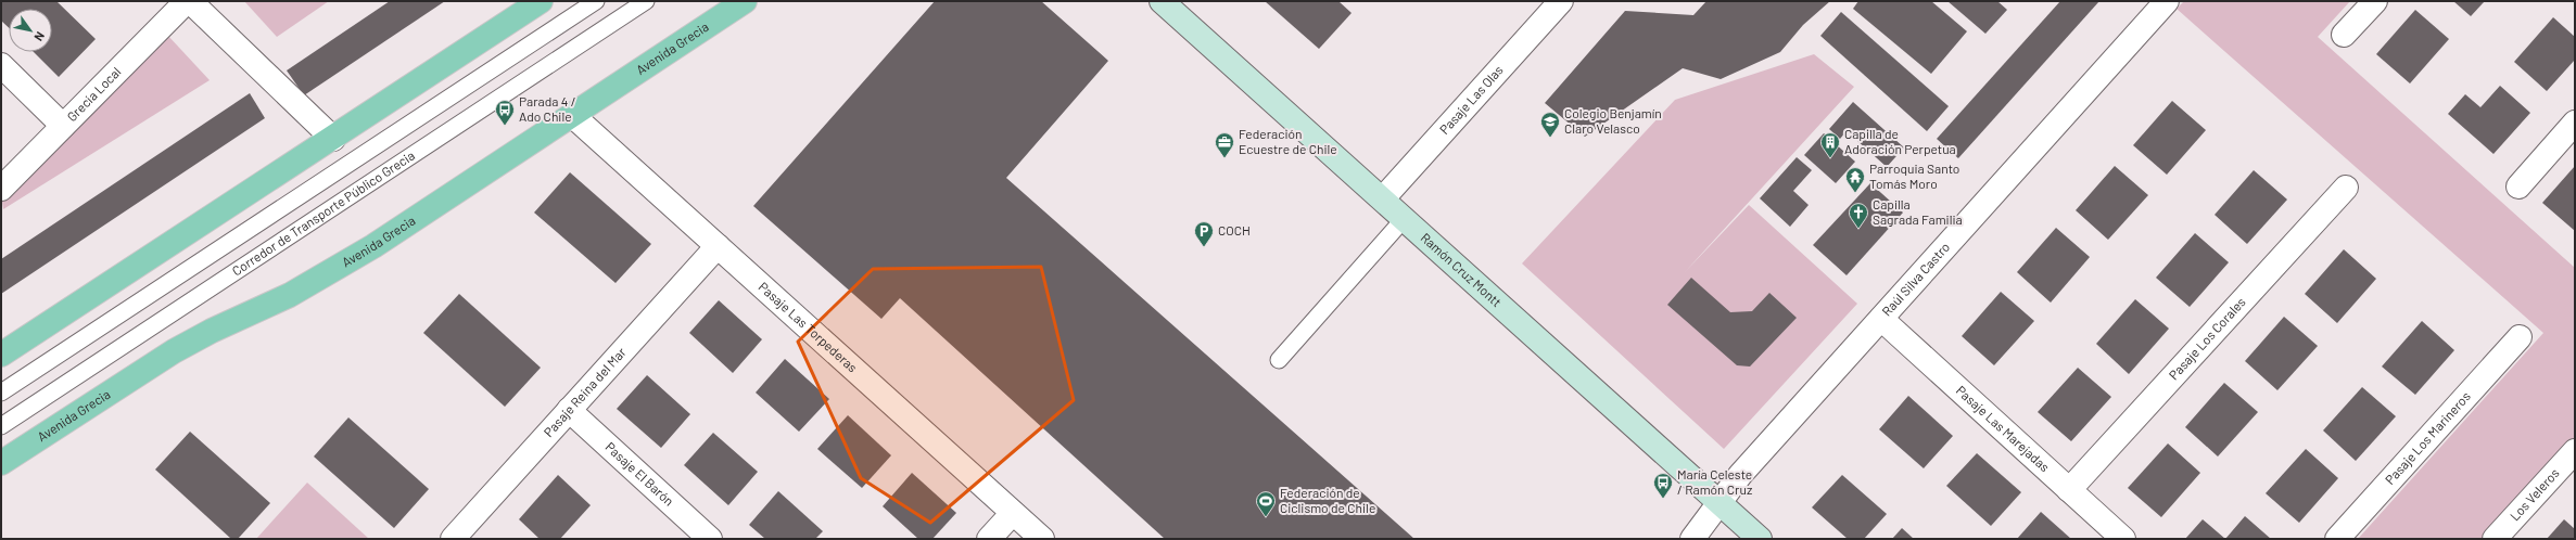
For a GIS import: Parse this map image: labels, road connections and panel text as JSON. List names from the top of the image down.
{
  "streets": {
    "main road": ["Avenida Grecia"],
    "street": [
      "Grecia Local",
      "Pasaje Las Olas",
      "Ramón Cruz Montt",
      "Raúl Silva Castro",
      "Pasaje Las Torpederas",
      "Pasaje Los Corales",
      "Pasaje Reina del Mar",
      "Pasaje Las Marejadas",
      "Pasaje Los Marineros",
      "Pasaje El Barón",
      "Los Veleros"
    ],
    "lane": ["Corredor de Transporte Público Grecia"]
  },
  "crossings": [
    ["Avenida Grecia", "Pasaje Las Torpederas"],
    ["Pasaje Las Olas", "Ramón Cruz Montt"],
    ["Ramón Cruz Montt", "Raúl Silva Castro"],
    ["Raúl Silva Castro", "Pasaje Las Marejadas"],
    ["Pasaje Las Torpederas", "Pasaje Reina del Mar"],
    ["Pasaje Los Corales", "Pasaje Las Marejadas"],
    ["Pasaje Reina del Mar", "Pasaje El Barón"]
  ],
  "places": {
    "bus stop": ["Parada 4 / Ado Chile", "María Celeste / Ramón Cruz"],
    "school or university": ["Colegio Benjamín Claro Velasco"],
    "office": ["Federación Ecuestre de Chile"],
    "building": ["Capilla de Adoración Perpetua"],
    "temple": ["Parroquia Santo Tomás Moro"],
    "church": ["Capilla Sagrada Familia"],
    "parking": ["COCH"],
    "sports": ["Federación de Ciclismo de Chile"]
  },
  "north": "bottom right"
}
